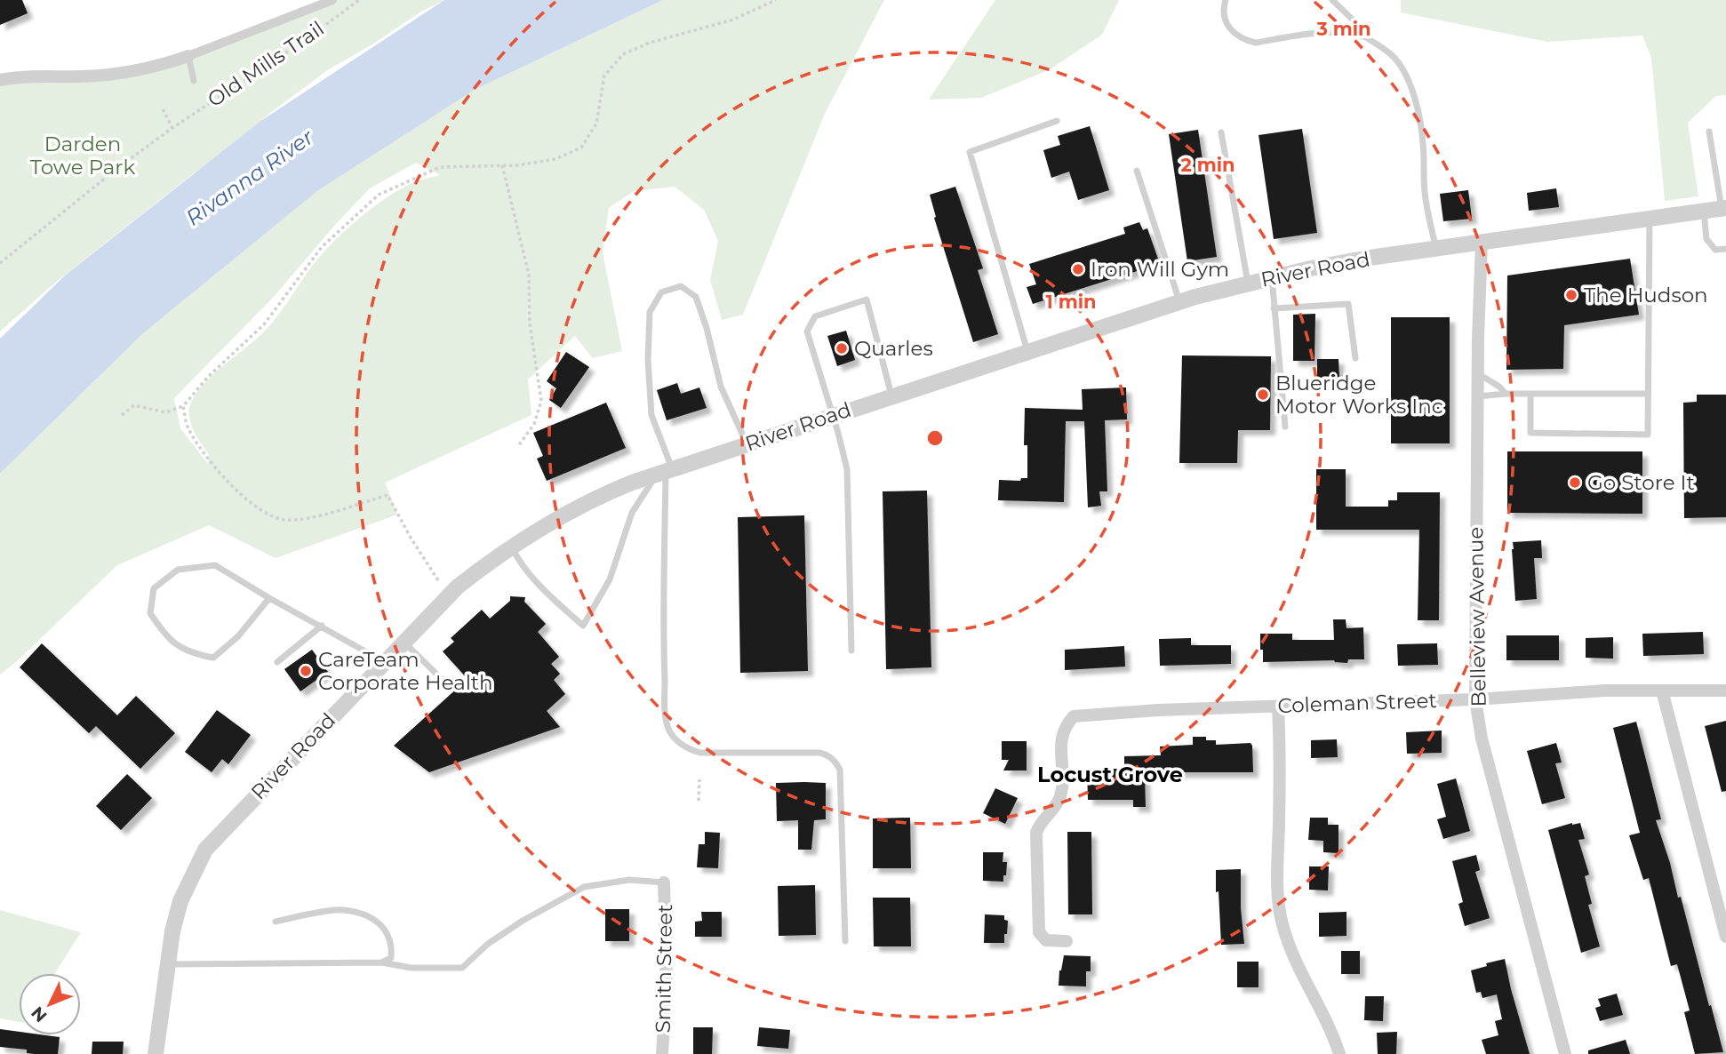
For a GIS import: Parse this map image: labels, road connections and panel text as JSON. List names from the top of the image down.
{
  "streets": {
    "street": [
      "River Road",
      "Belleview Avenue",
      "Coleman Street",
      "Smith Street"
    ],
    "path": ["Old Mills Trail"]
  },
  "crossings": [
    ["River Road", "Belleview Avenue"],
    ["Belleview Avenue", "Coleman Street"]
  ],
  "districts": ["Locust Grove"],
  "water": ["Rivanna River"],
  "parks": ["Darden Towe Park"],
  "places": [
    "Iron Will Gym",
    "The Hudson",
    "Quarles",
    "Blueridge Motor Works Inc",
    "Go Store It",
    "CareTeam Corporate Health"
  ],
  "north": "bottom left",
  "rings": ["3 min", "2 min", "1 min"]
}
